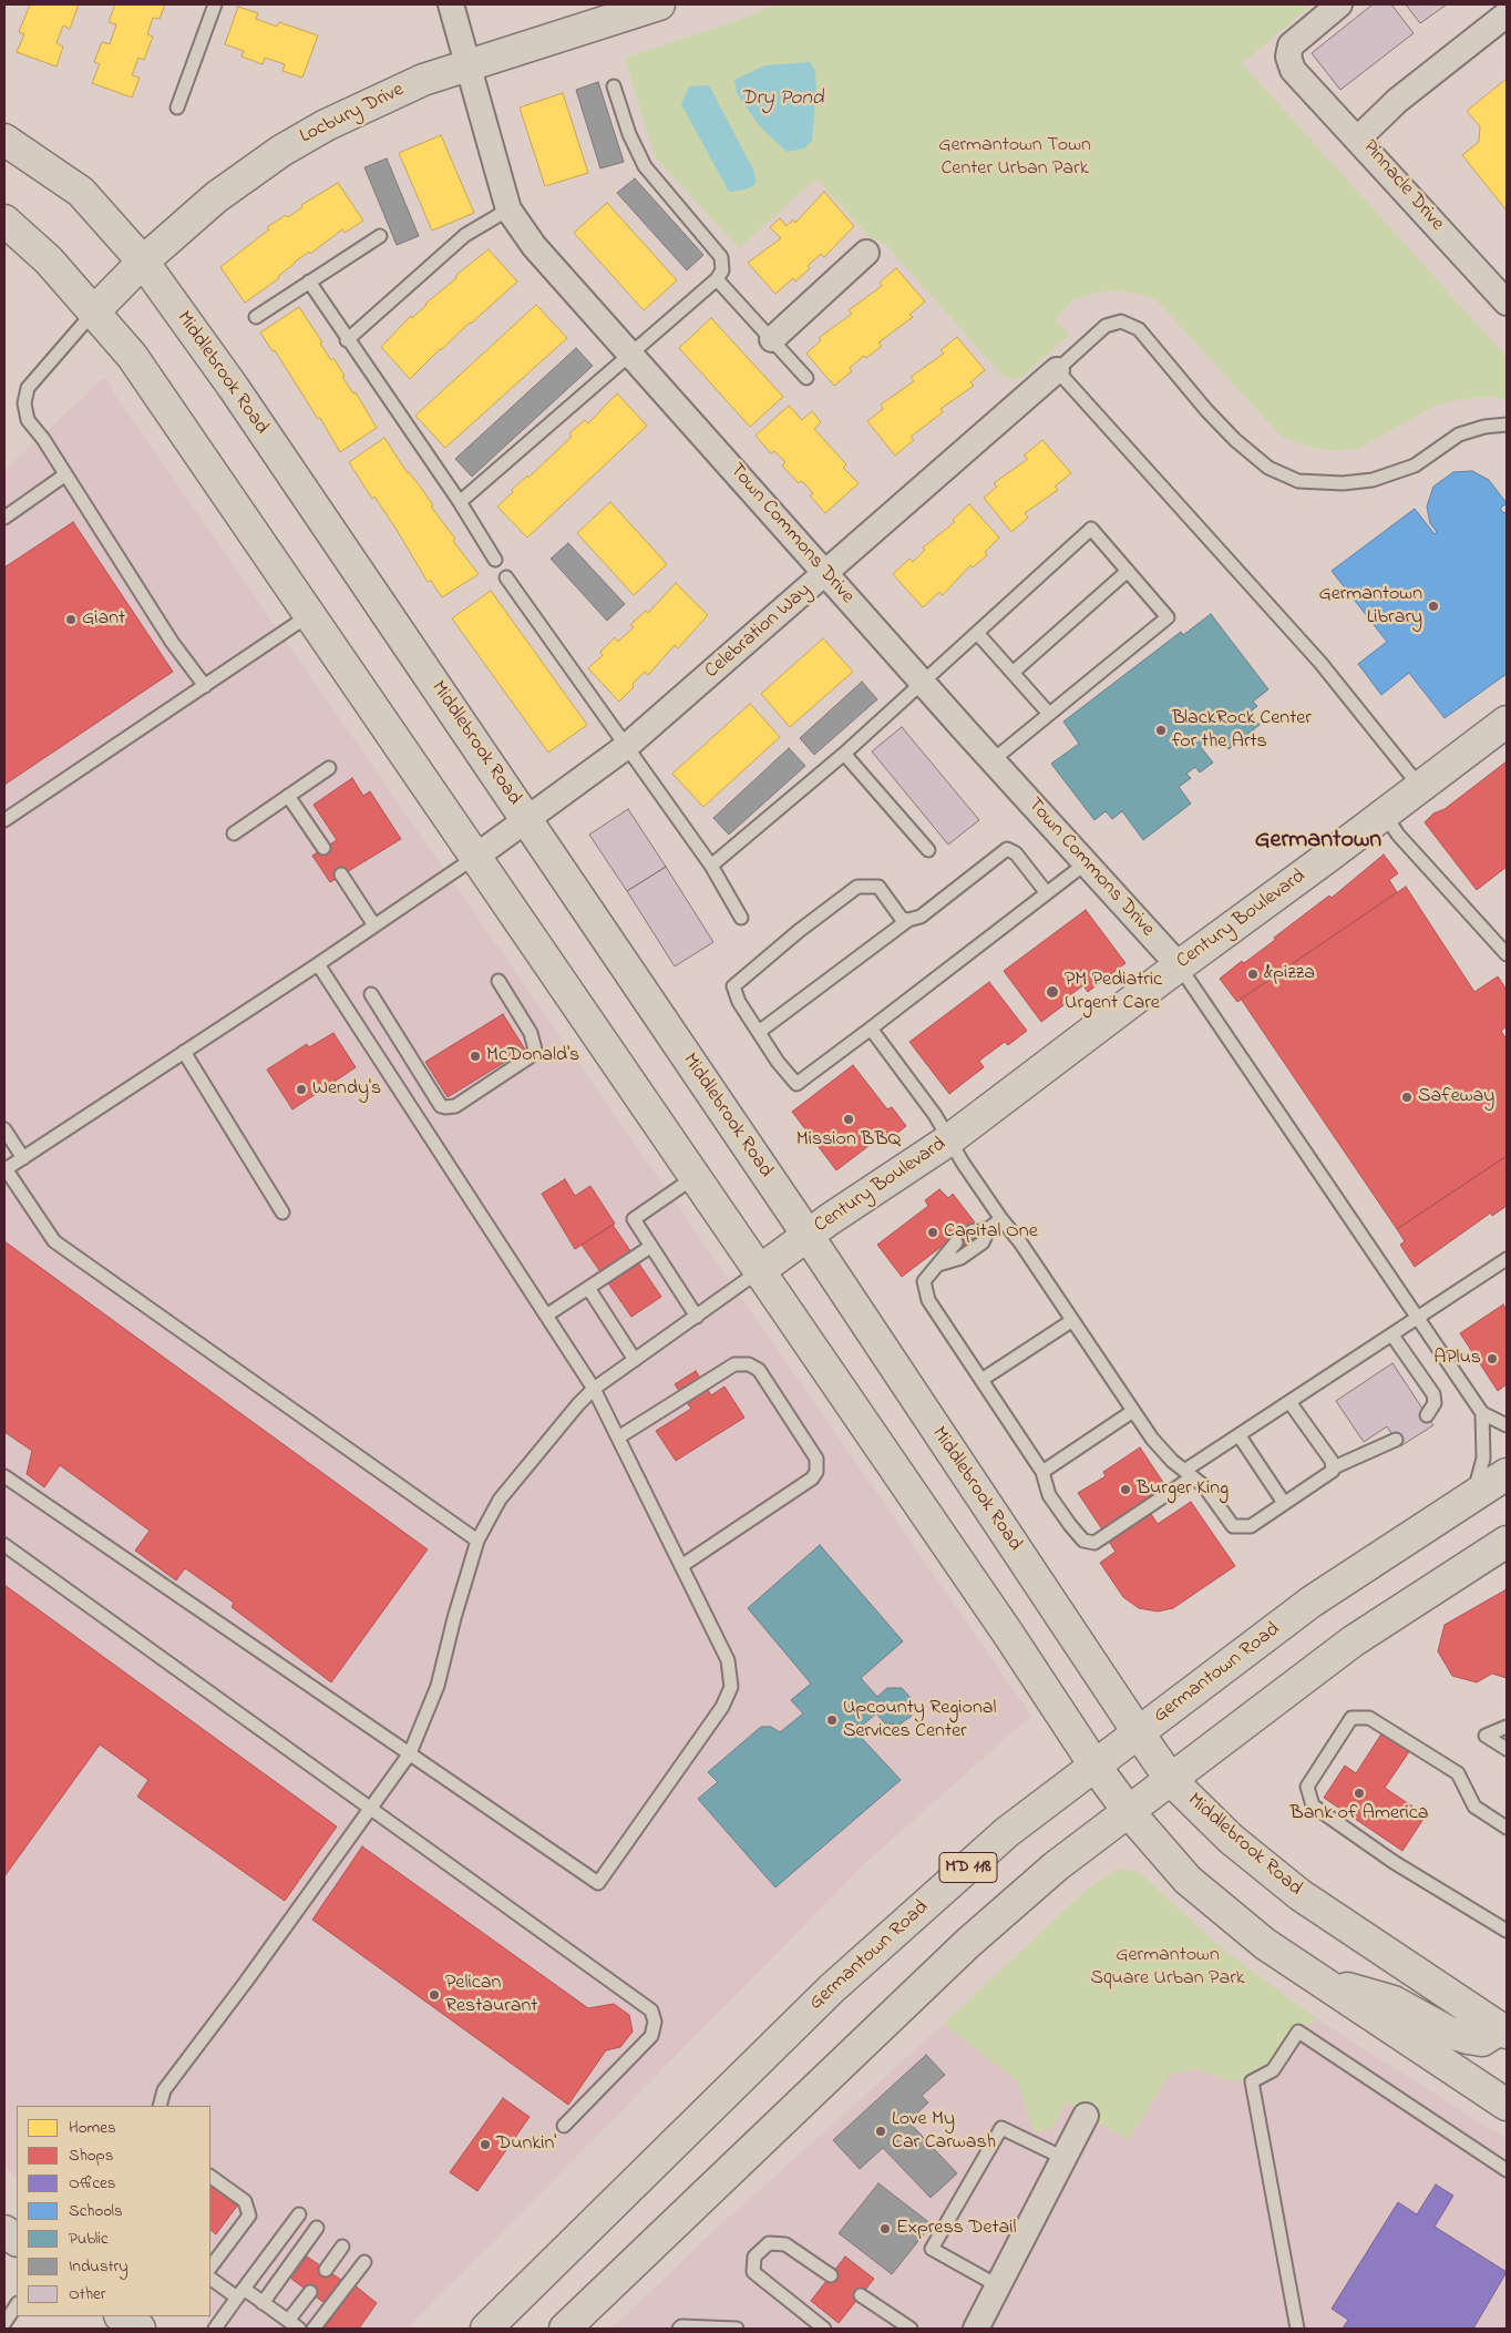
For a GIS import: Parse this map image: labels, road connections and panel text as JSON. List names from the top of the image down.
{
  "streets": {
    "main road": [
      "Locbury Drive",
      "Middlebrook Road",
      "Century Boulevard",
      "Germantown Road",
      "MD 118"
    ],
    "street": ["Pinnacle Drive", "Town Commons Drive", "Celebration Way"]
  },
  "crossings": [
    ["Locbury Drive", "Middlebrook Road"],
    ["Locbury Drive", "Town Commons Drive"],
    ["Middlebrook Road", "Celebration Way"],
    ["Middlebrook Road", "Century Boulevard"],
    ["Middlebrook Road", "Germantown Road"],
    ["Middlebrook Road", "MD 118"],
    ["Town Commons Drive", "Celebration Way"],
    ["Town Commons Drive", "Century Boulevard"]
  ],
  "districts": ["Germantown"],
  "water": ["Dry Pond"],
  "parks": ["Germantown Town Center Urban Park", "Germantown Square Urban Park"],
  "places": [
    "Germantown Library",
    "Giant",
    "BlackRock Center for the Arts",
    "&pizza",
    "PM Pediatric Urgent Care",
    "McDonald's",
    "Wendy's",
    "Safeway",
    "Mission BBQ",
    "Capital One",
    "APlus",
    "Burger King",
    "Upcounty Regional Services Center",
    "Bank of America",
    "Pelican Restaurant",
    "Love My Car Carwash",
    "Dunkin'",
    "Express Detail"
  ],
  "legend": [
    "Homes",
    "Shops",
    "Offices",
    "Schools",
    "Public",
    "Industry",
    "Other"
  ]
}
